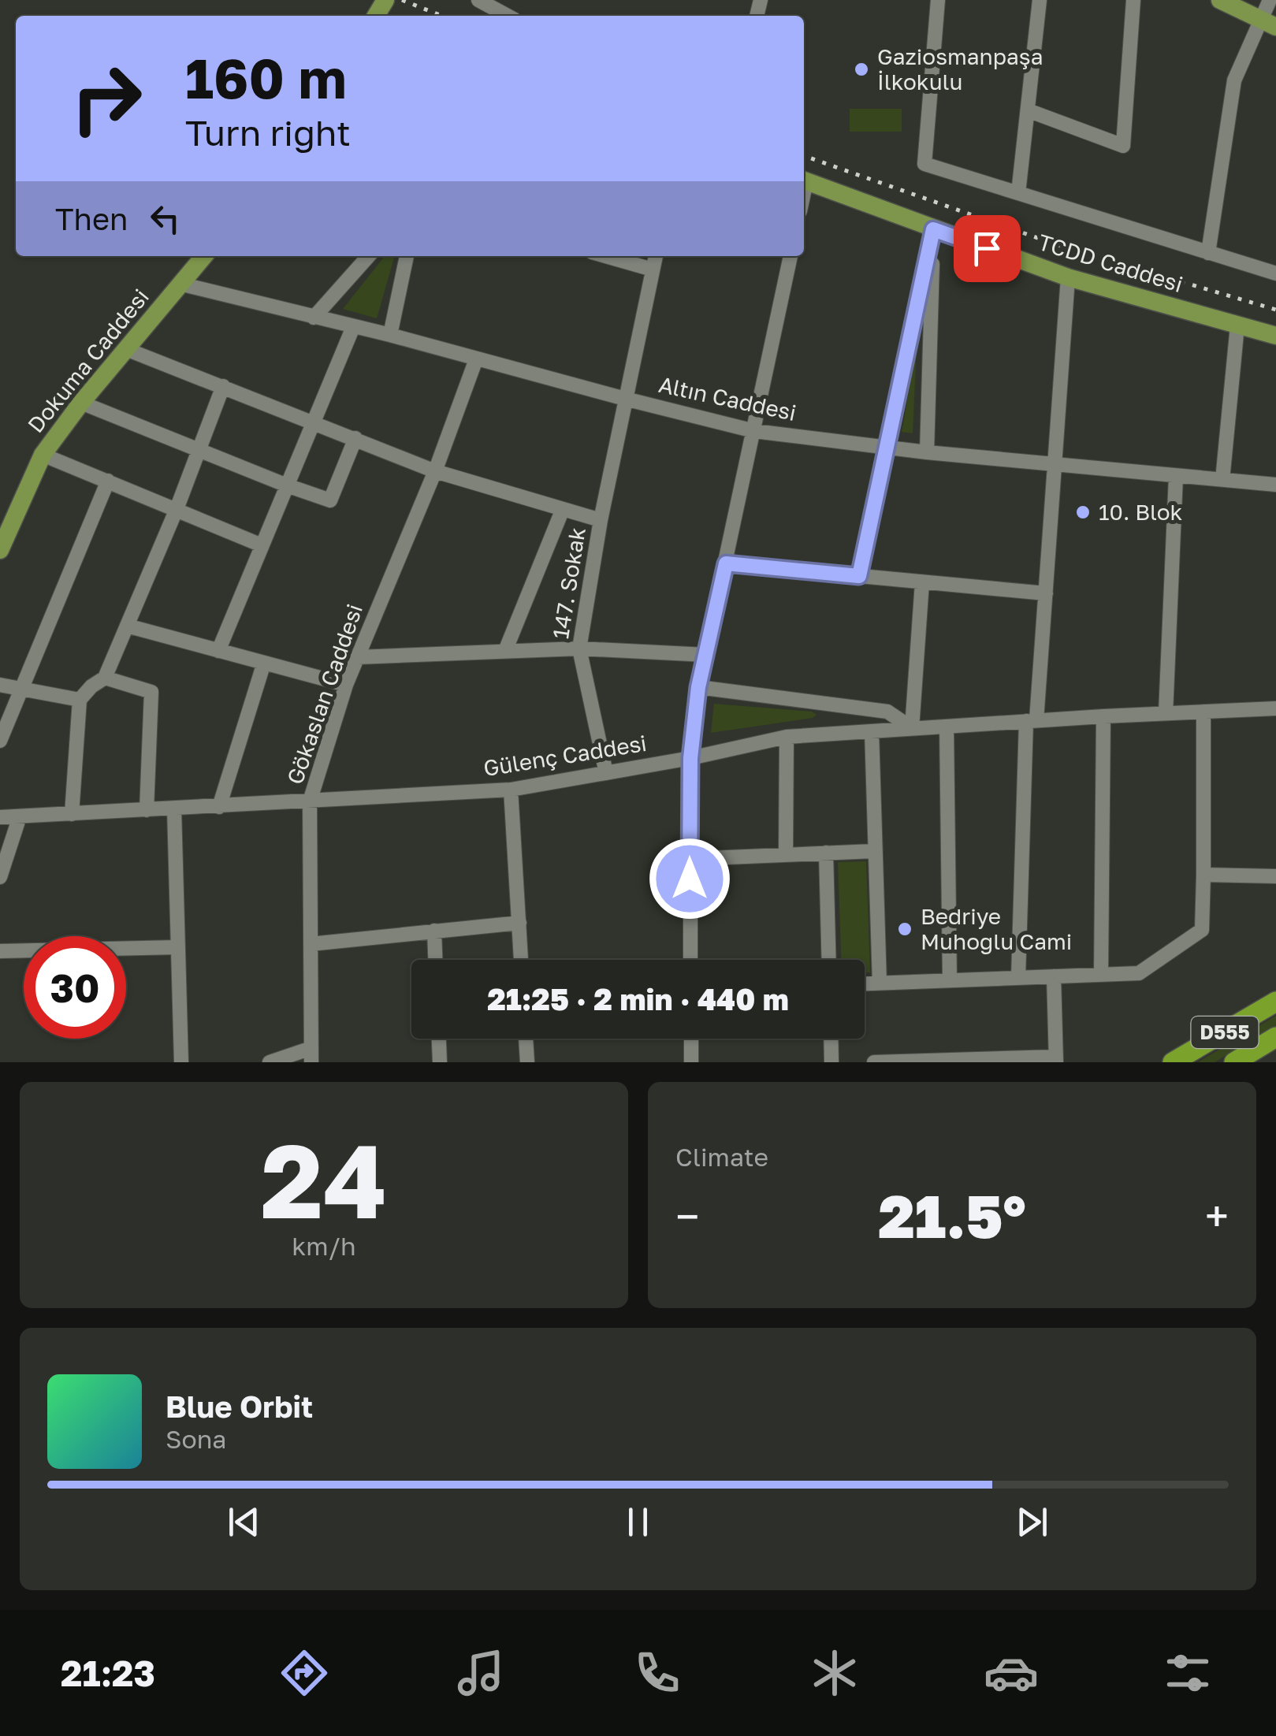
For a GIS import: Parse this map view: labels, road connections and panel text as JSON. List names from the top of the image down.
{
  "streets": {
    "highway": ["D555"],
    "main road": ["TCDD Caddesi", "Dokuma Caddesi"],
    "street": [
      "Altın Caddesi",
      "147. Sokak",
      "Gökaslan Caddesi",
      "Gülenç Caddesi"
    ]
  },
  "crossings": [
    ["Dokuma Caddesi", "Altın Caddesi"],
    ["Altın Caddesi", "147. Sokak"],
    ["Altın Caddesi", "Gökaslan Caddesi"],
    ["147. Sokak", "Gülenç Caddesi"],
    ["Gökaslan Caddesi", "Gülenç Caddesi"]
  ],
  "places": ["Gaziosmanpaşa İlkokulu", "10. Blok", "Bedriye Muhoğlu Cami"],
  "page": {
    "turn": ["160 m", "Turn right"],
    "then": "Then",
    "limit": "30",
    "trip": "21:25 · 2 min · 440 m",
    "tile": [
      ["24", "km/h"],
      "Climate"
    ],
    "heat": ["−", "21.5°", "+"],
    "song": ["Blue Orbit", "Sona"],
    "tabs": "21:23"
  }
}
